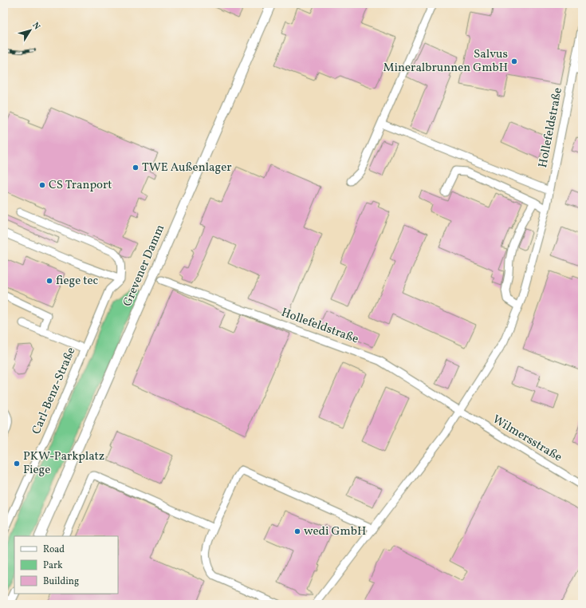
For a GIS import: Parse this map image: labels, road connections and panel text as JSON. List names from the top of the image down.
{
  "streets": {
    "main road": ["Grevener Damm"],
    "street": ["Hollefeldstraße", "Carl-Benz-Straße", "Wilmersstraße"]
  },
  "crossings": [
    ["Hollefeldstraße", "Wilmersstraße"]
  ],
  "places": [
    "Salvus Mineralbrunnen GmbH",
    "TWE Außenlager",
    "CS Tranport",
    "fiege tec",
    "PKW-Parkplatz Fiege",
    "wedi GmbH"
  ],
  "legend": ["Road", "Park", "Building"],
  "north": "top right"
}
